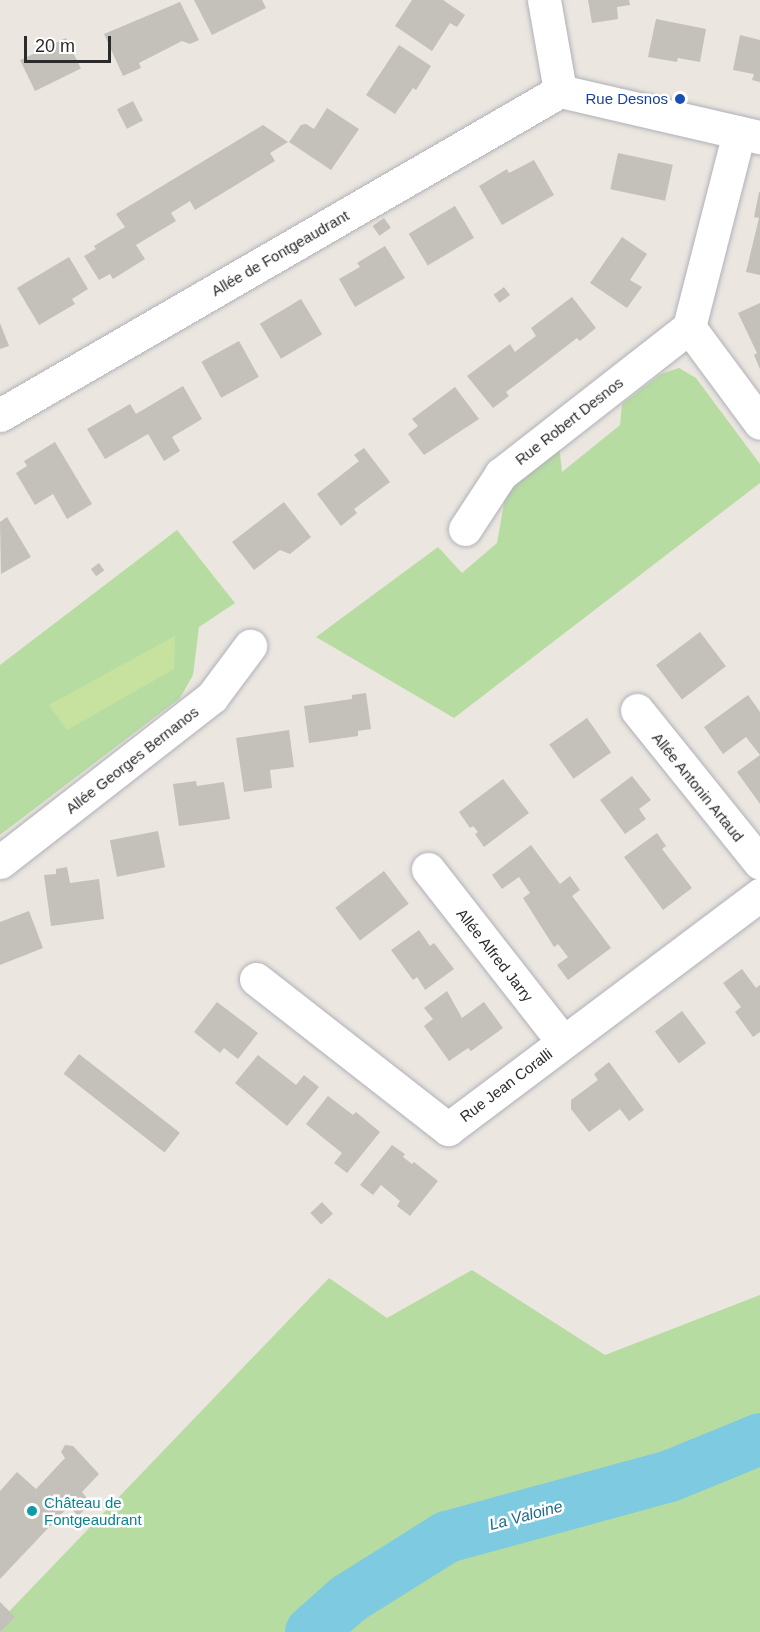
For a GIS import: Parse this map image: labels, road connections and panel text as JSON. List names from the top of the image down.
{
  "streets": {
    "street": [
      "Allée de Fontgeaudrant",
      "Rue Robert Desnos",
      "Allée Georges Bernanos",
      "Allée Antonin Artaud",
      "Allée Alfred Jarry",
      "Rue Jean Coralli"
    ]
  },
  "crossings": [
    ["Allée Alfred Jarry", "Rue Jean Coralli"]
  ],
  "water": ["La Valoine"],
  "places": ["Rue Desnos", "Château de Fontgeaudrant"],
  "scale_bar": "20 m"
}
